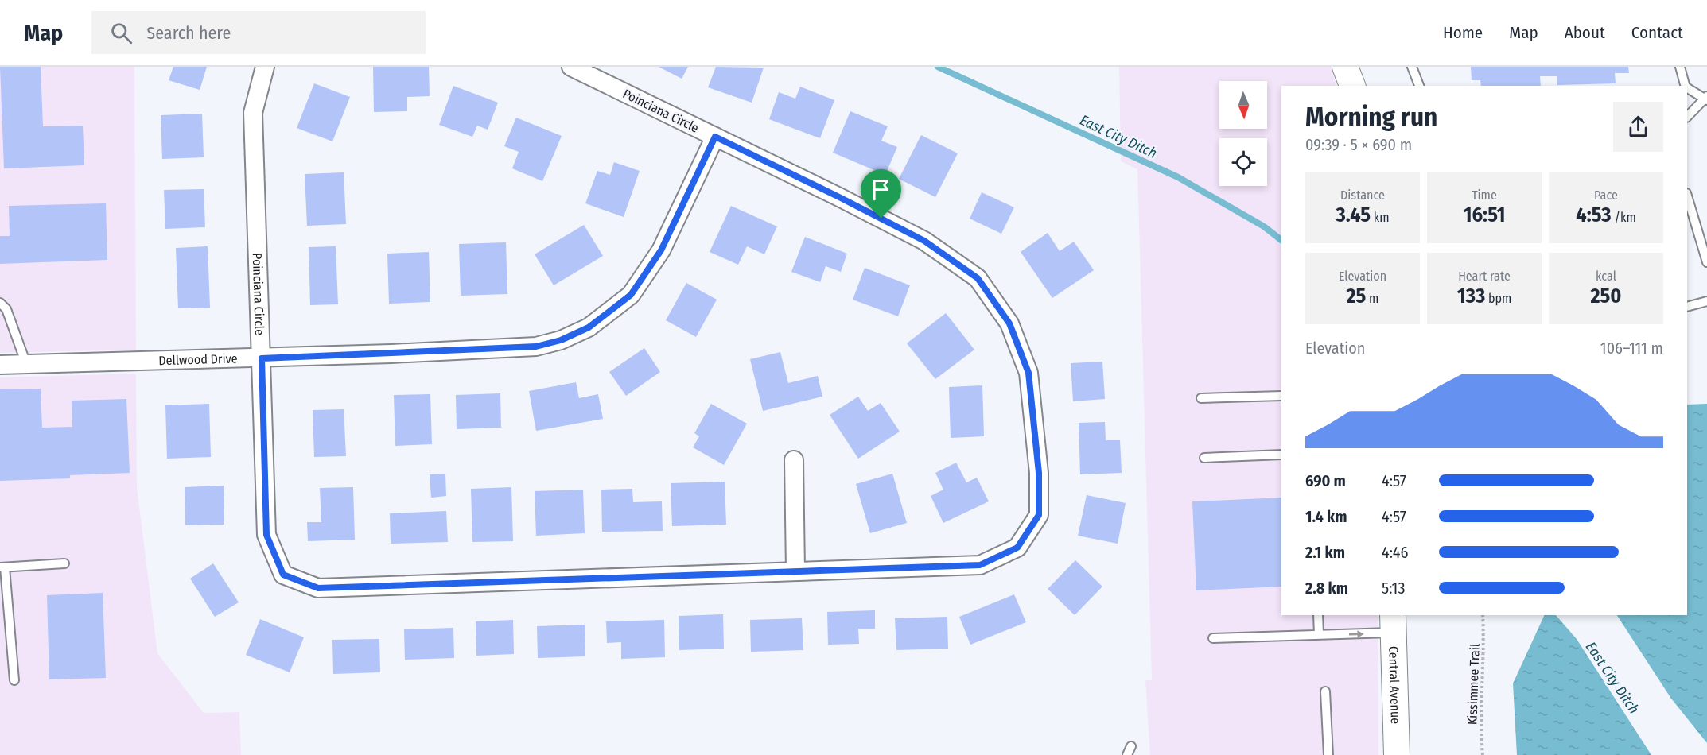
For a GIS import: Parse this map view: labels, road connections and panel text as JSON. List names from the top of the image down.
{
  "streets": {
    "street": ["Poinciana Circle", "Dellwood Drive", "Central Avenue"],
    "path": ["Kissimmee Trail"]
  },
  "crossings": [
    ["Poinciana Circle", "Dellwood Drive"]
  ],
  "water": ["East City Ditch"],
  "north": "bottom",
  "page": {
    "header": "Map",
    "search": "Search here",
    "nav": [
      "Home",
      "Map",
      "About",
      "Contact"
    ],
    "heading": ["Morning run", "09:39 · 5 × 690 m"],
    "stats": [
      ["Distance", "3.45 km"],
      ["Time", "16:51"],
      ["Pace", "4:53 /km"],
      ["Elevation", "25 m"],
      ["Heart rate", "133 bpm"],
      ["kcal", "250"]
    ],
    "chart": ["Elevation", "106–111 m"],
    "list": [
      {
        "name": "690 m",
        "note": "4:57"
      },
      {
        "name": "1.4 km",
        "note": "4:57"
      },
      {
        "name": "2.1 km",
        "note": "4:46"
      },
      {
        "name": "2.8 km",
        "note": "5:13"
      }
    ]
  }
}
